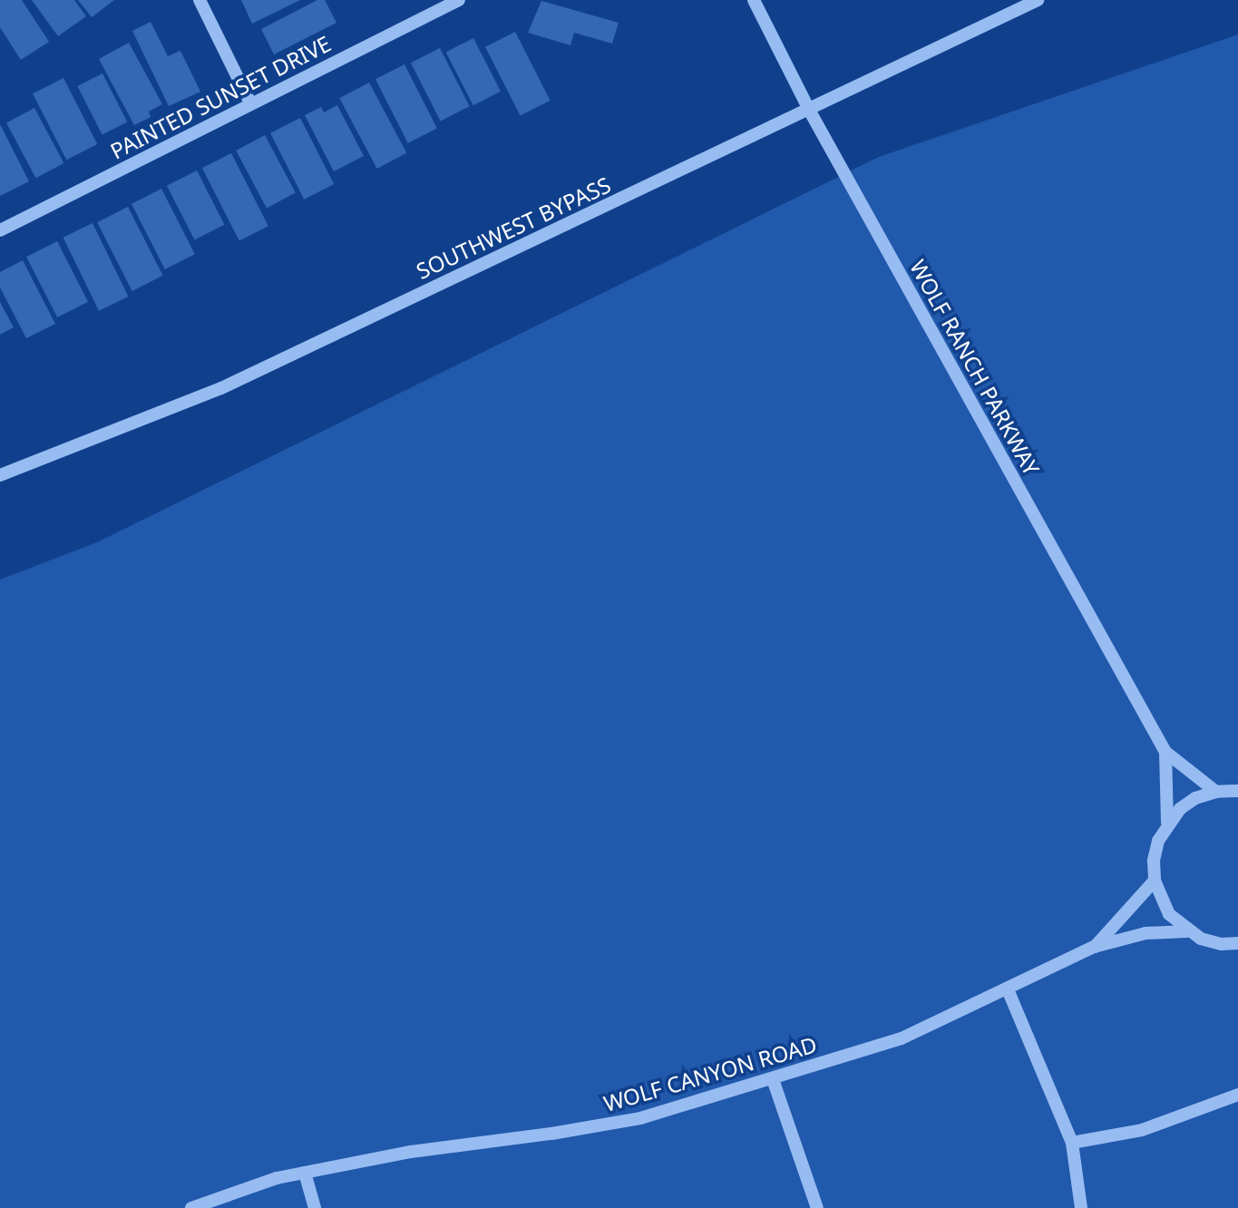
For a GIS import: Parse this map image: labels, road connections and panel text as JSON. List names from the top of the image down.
{
  "streets": {
    "street": [
      "PAINTED SUNSET DRIVE",
      "SOUTHWEST BYPASS",
      "WOLF RANCH PARKWAY",
      "WOLF CANYON ROAD"
    ]
  },
  "crossings": [
    ["SOUTHWEST BYPASS", "WOLF RANCH PARKWAY"]
  ]
}
